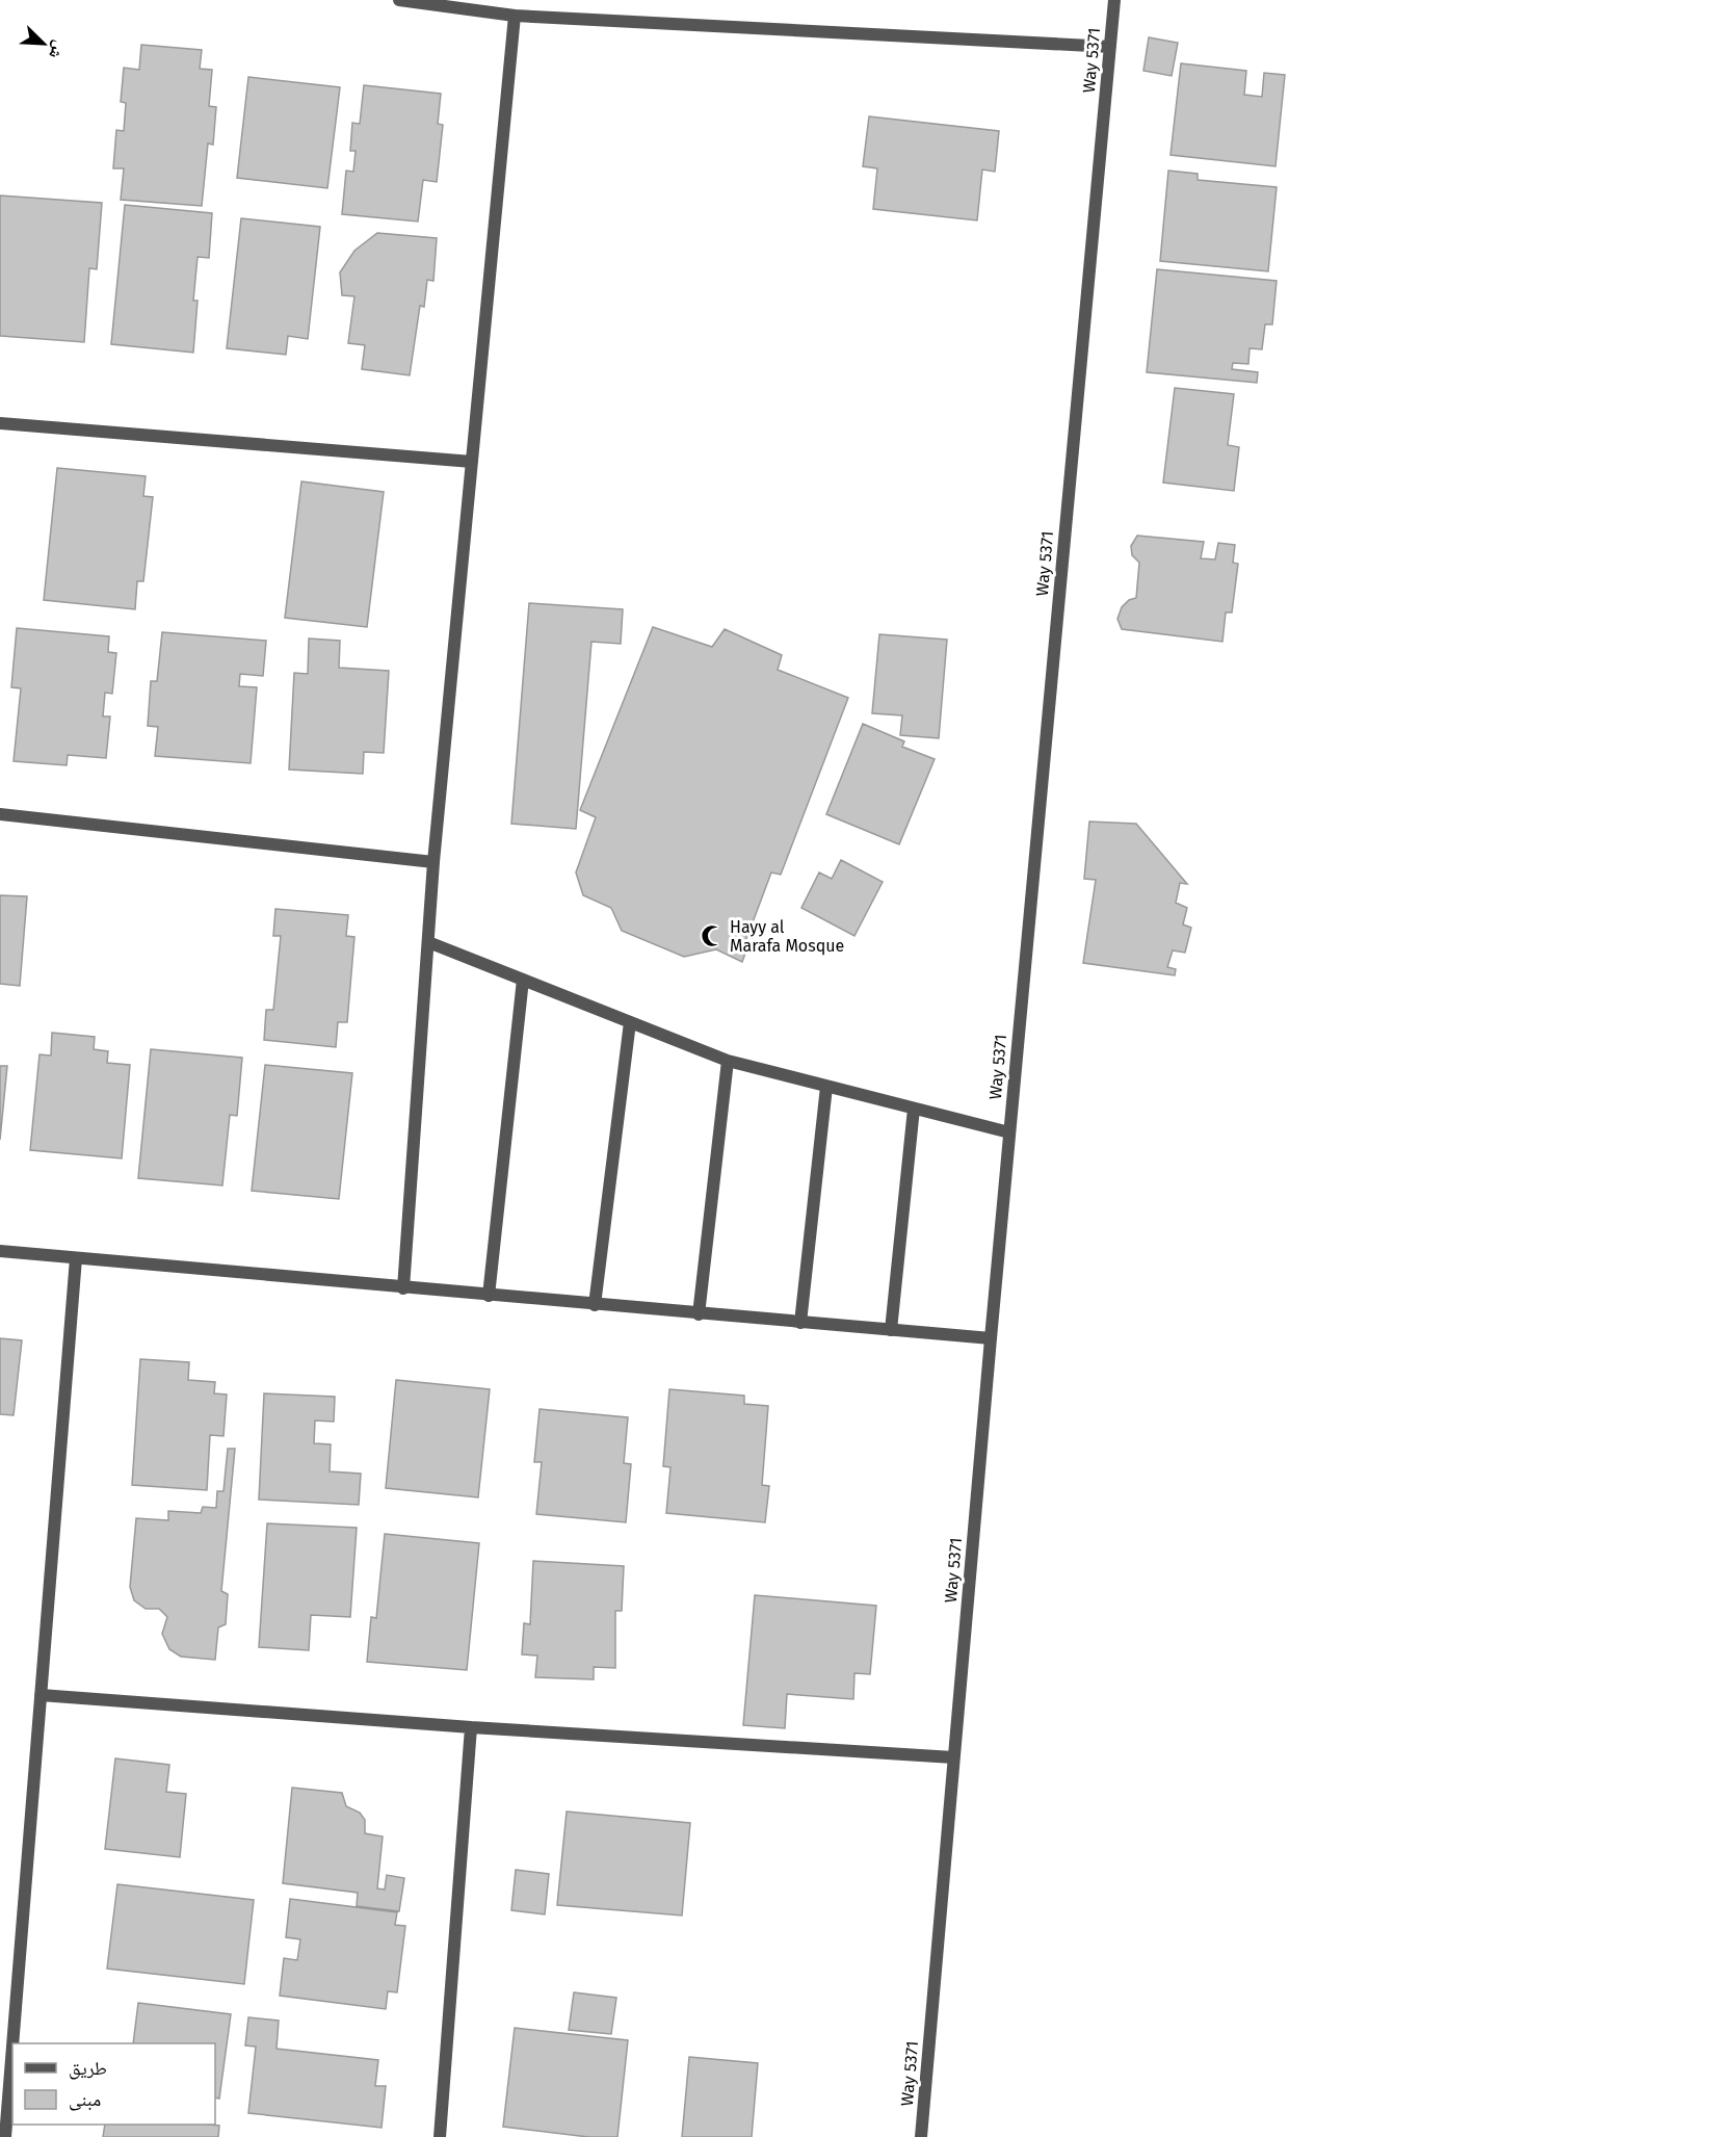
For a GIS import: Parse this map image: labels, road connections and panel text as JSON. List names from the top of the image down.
{
  "streets": {
    "street": ["Way 5371"]
  },
  "places": {
    "mosque": ["Hayy al Marafa Mosque"]
  },
  "legend": ["طريق", "مبنى"],
  "north": "bottom right"
}
